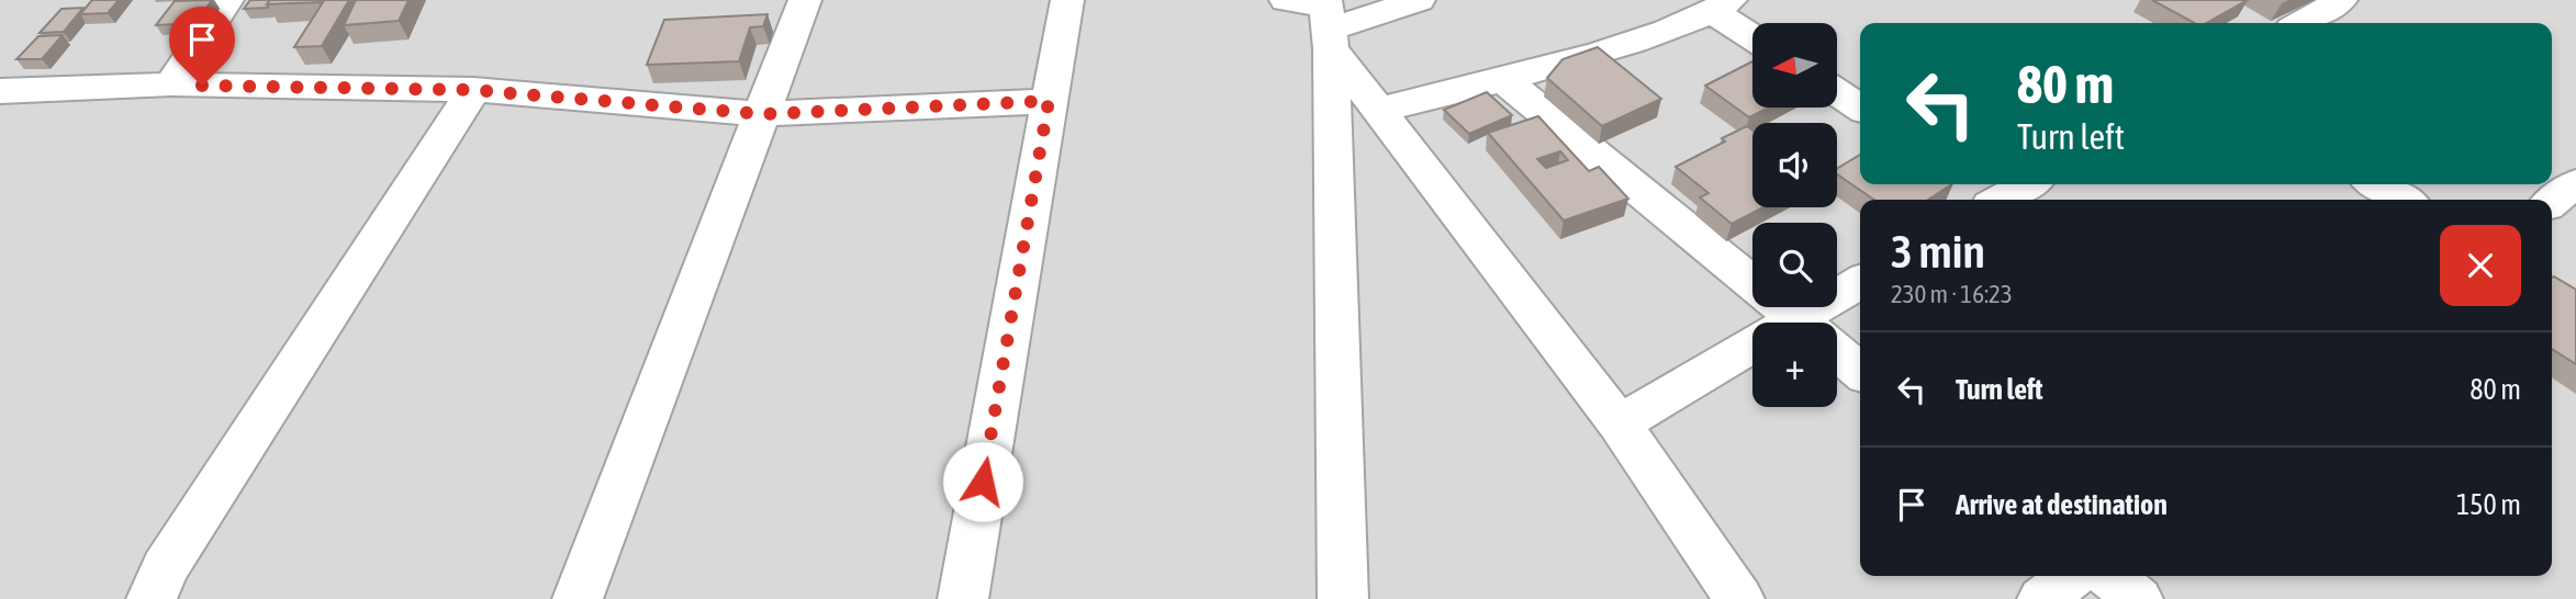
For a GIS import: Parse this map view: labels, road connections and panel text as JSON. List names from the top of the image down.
{
  "north": "left",
  "page": {
    "map_buttons": "+",
    "turn": ["80 m", "Turn left"],
    "heading": ["3 min", "230 m · 16:23"],
    "list": [
      {
        "name": "Turn left",
        "value": "80 m"
      },
      {
        "name": "Arrive at destination",
        "value": "150 m"
      }
    ]
  }
}
